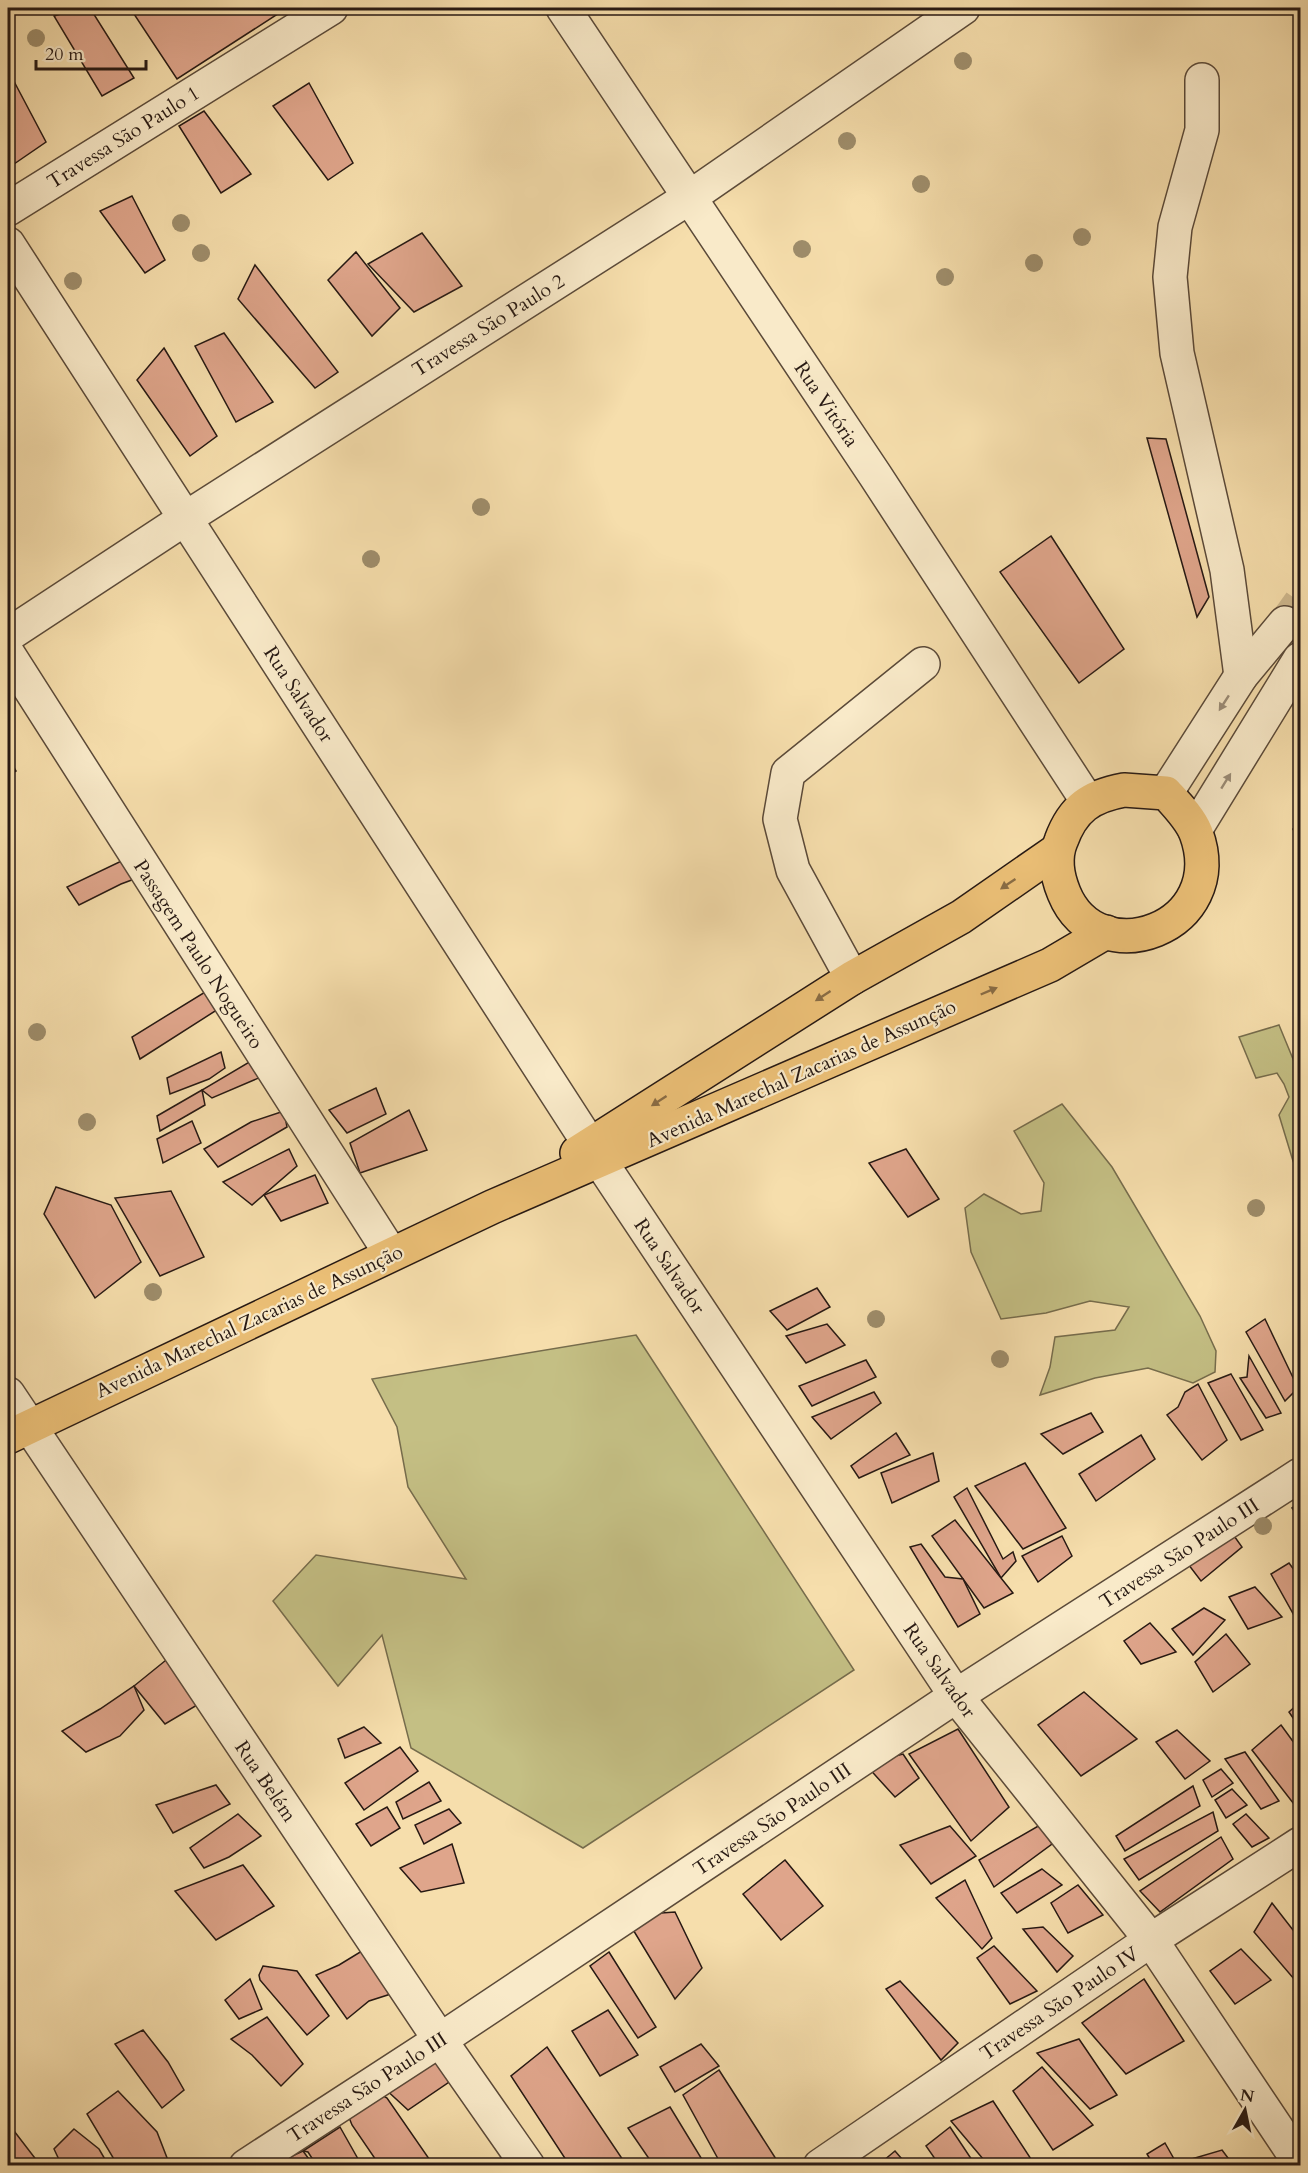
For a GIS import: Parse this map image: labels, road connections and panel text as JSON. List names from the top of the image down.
{
  "streets": {
    "main road": ["Avenida Marechal Zacarias de Assunção"],
    "street": [
      "Travessa São Paulo 1",
      "Travessa São Paulo 2",
      "Rua Vitória",
      "Rua Salvador",
      "Passagem Paulo Nogueiro",
      "Travessa São Paulo III",
      "Rua Belém",
      "Travessa São Paulo IV"
    ]
  },
  "crossings": [
    ["Travessa São Paulo 2", "Rua Vitória"],
    ["Travessa São Paulo 2", "Rua Salvador"],
    ["Rua Vitória", "Avenida Marechal Zacarias de Assunção"],
    ["Rua Salvador", "Avenida Marechal Zacarias de Assunção"],
    ["Rua Salvador", "Travessa São Paulo III"],
    ["Rua Salvador", "Travessa São Paulo IV"],
    ["Passagem Paulo Nogueiro", "Avenida Marechal Zacarias de Assunção"],
    ["Avenida Marechal Zacarias de Assunção", "Rua Belém"],
    ["Travessa São Paulo III", "Rua Belém"]
  ],
  "scale_bar": "20 m",
  "north": "top"
}
